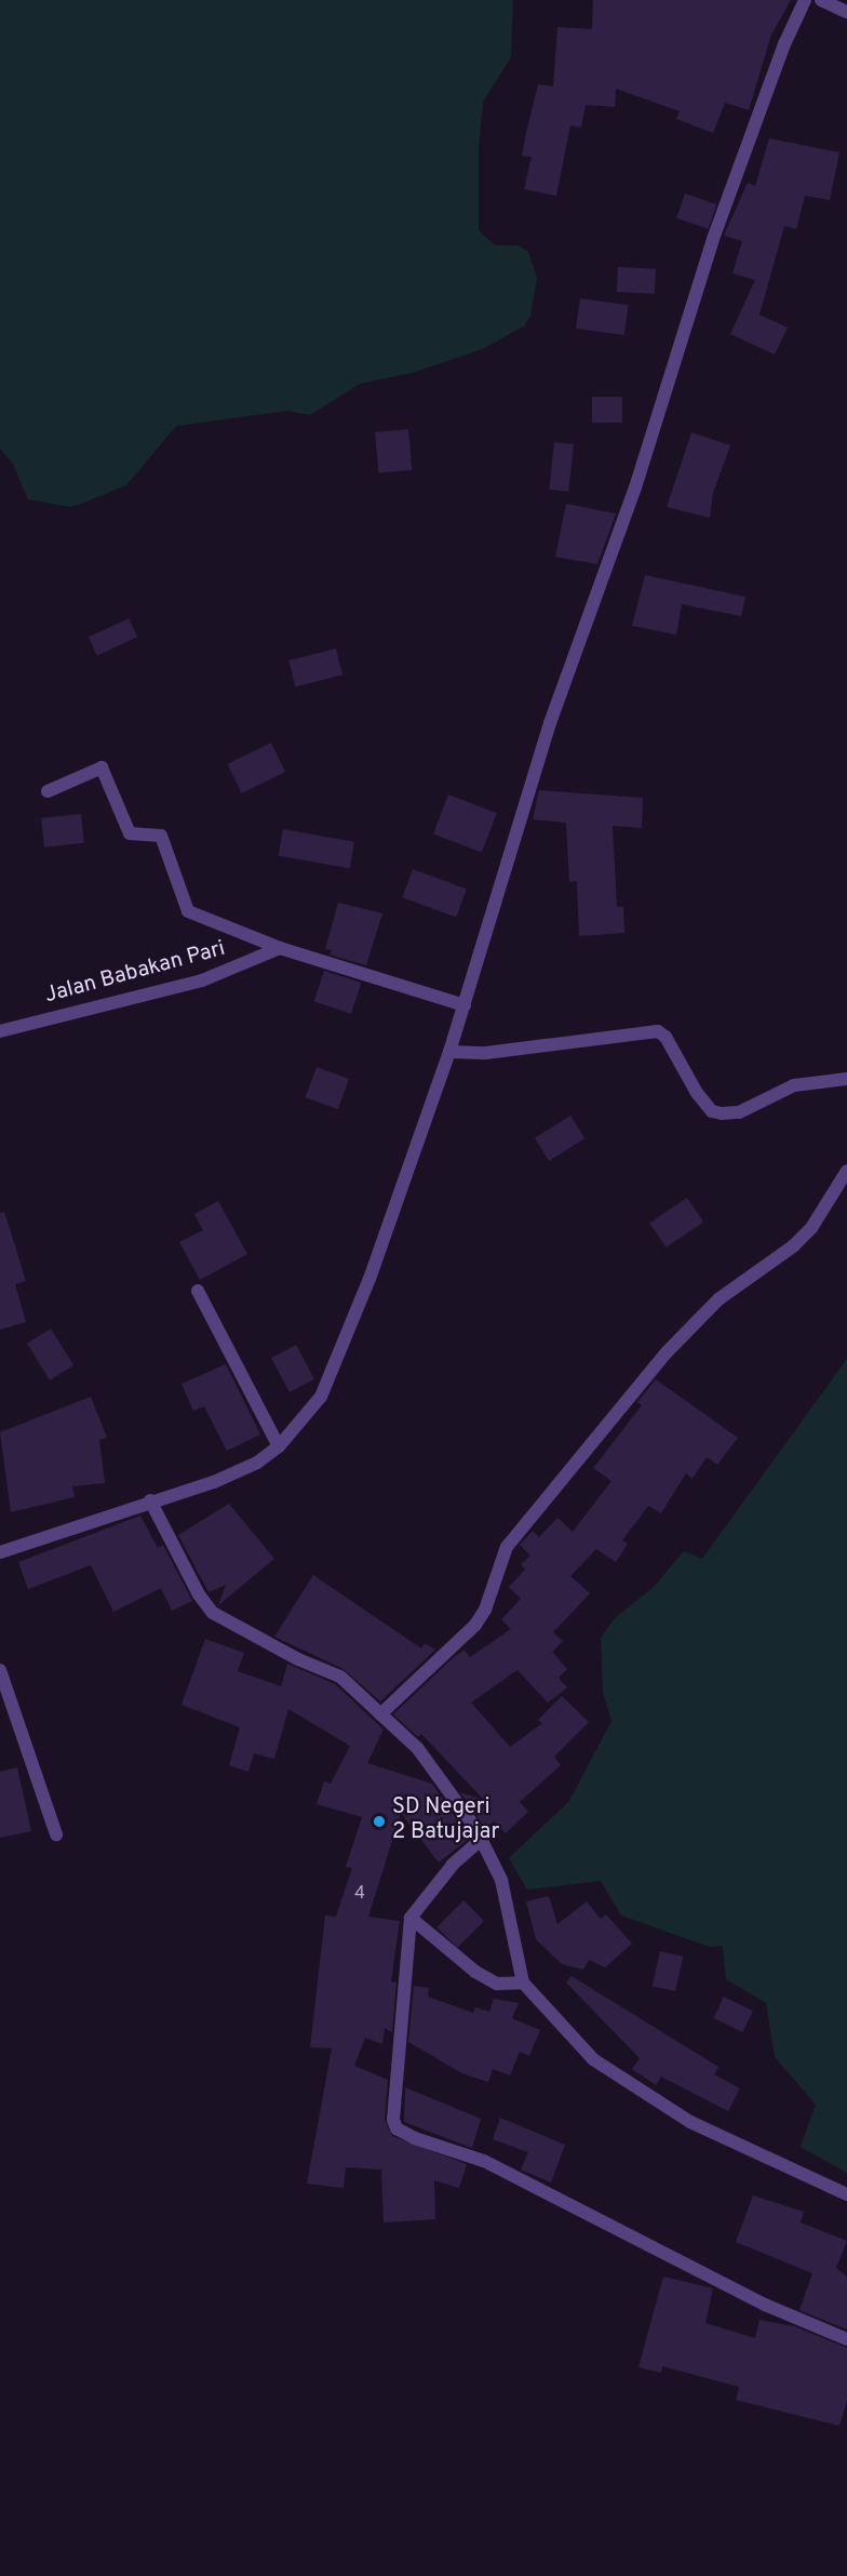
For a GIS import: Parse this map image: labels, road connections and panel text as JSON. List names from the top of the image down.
{
  "streets": {
    "street": ["Jalan Babakan Pari"]
  },
  "places": ["SD Negeri 2 Batujajar"],
  "house_numbers": ["4"]
}
